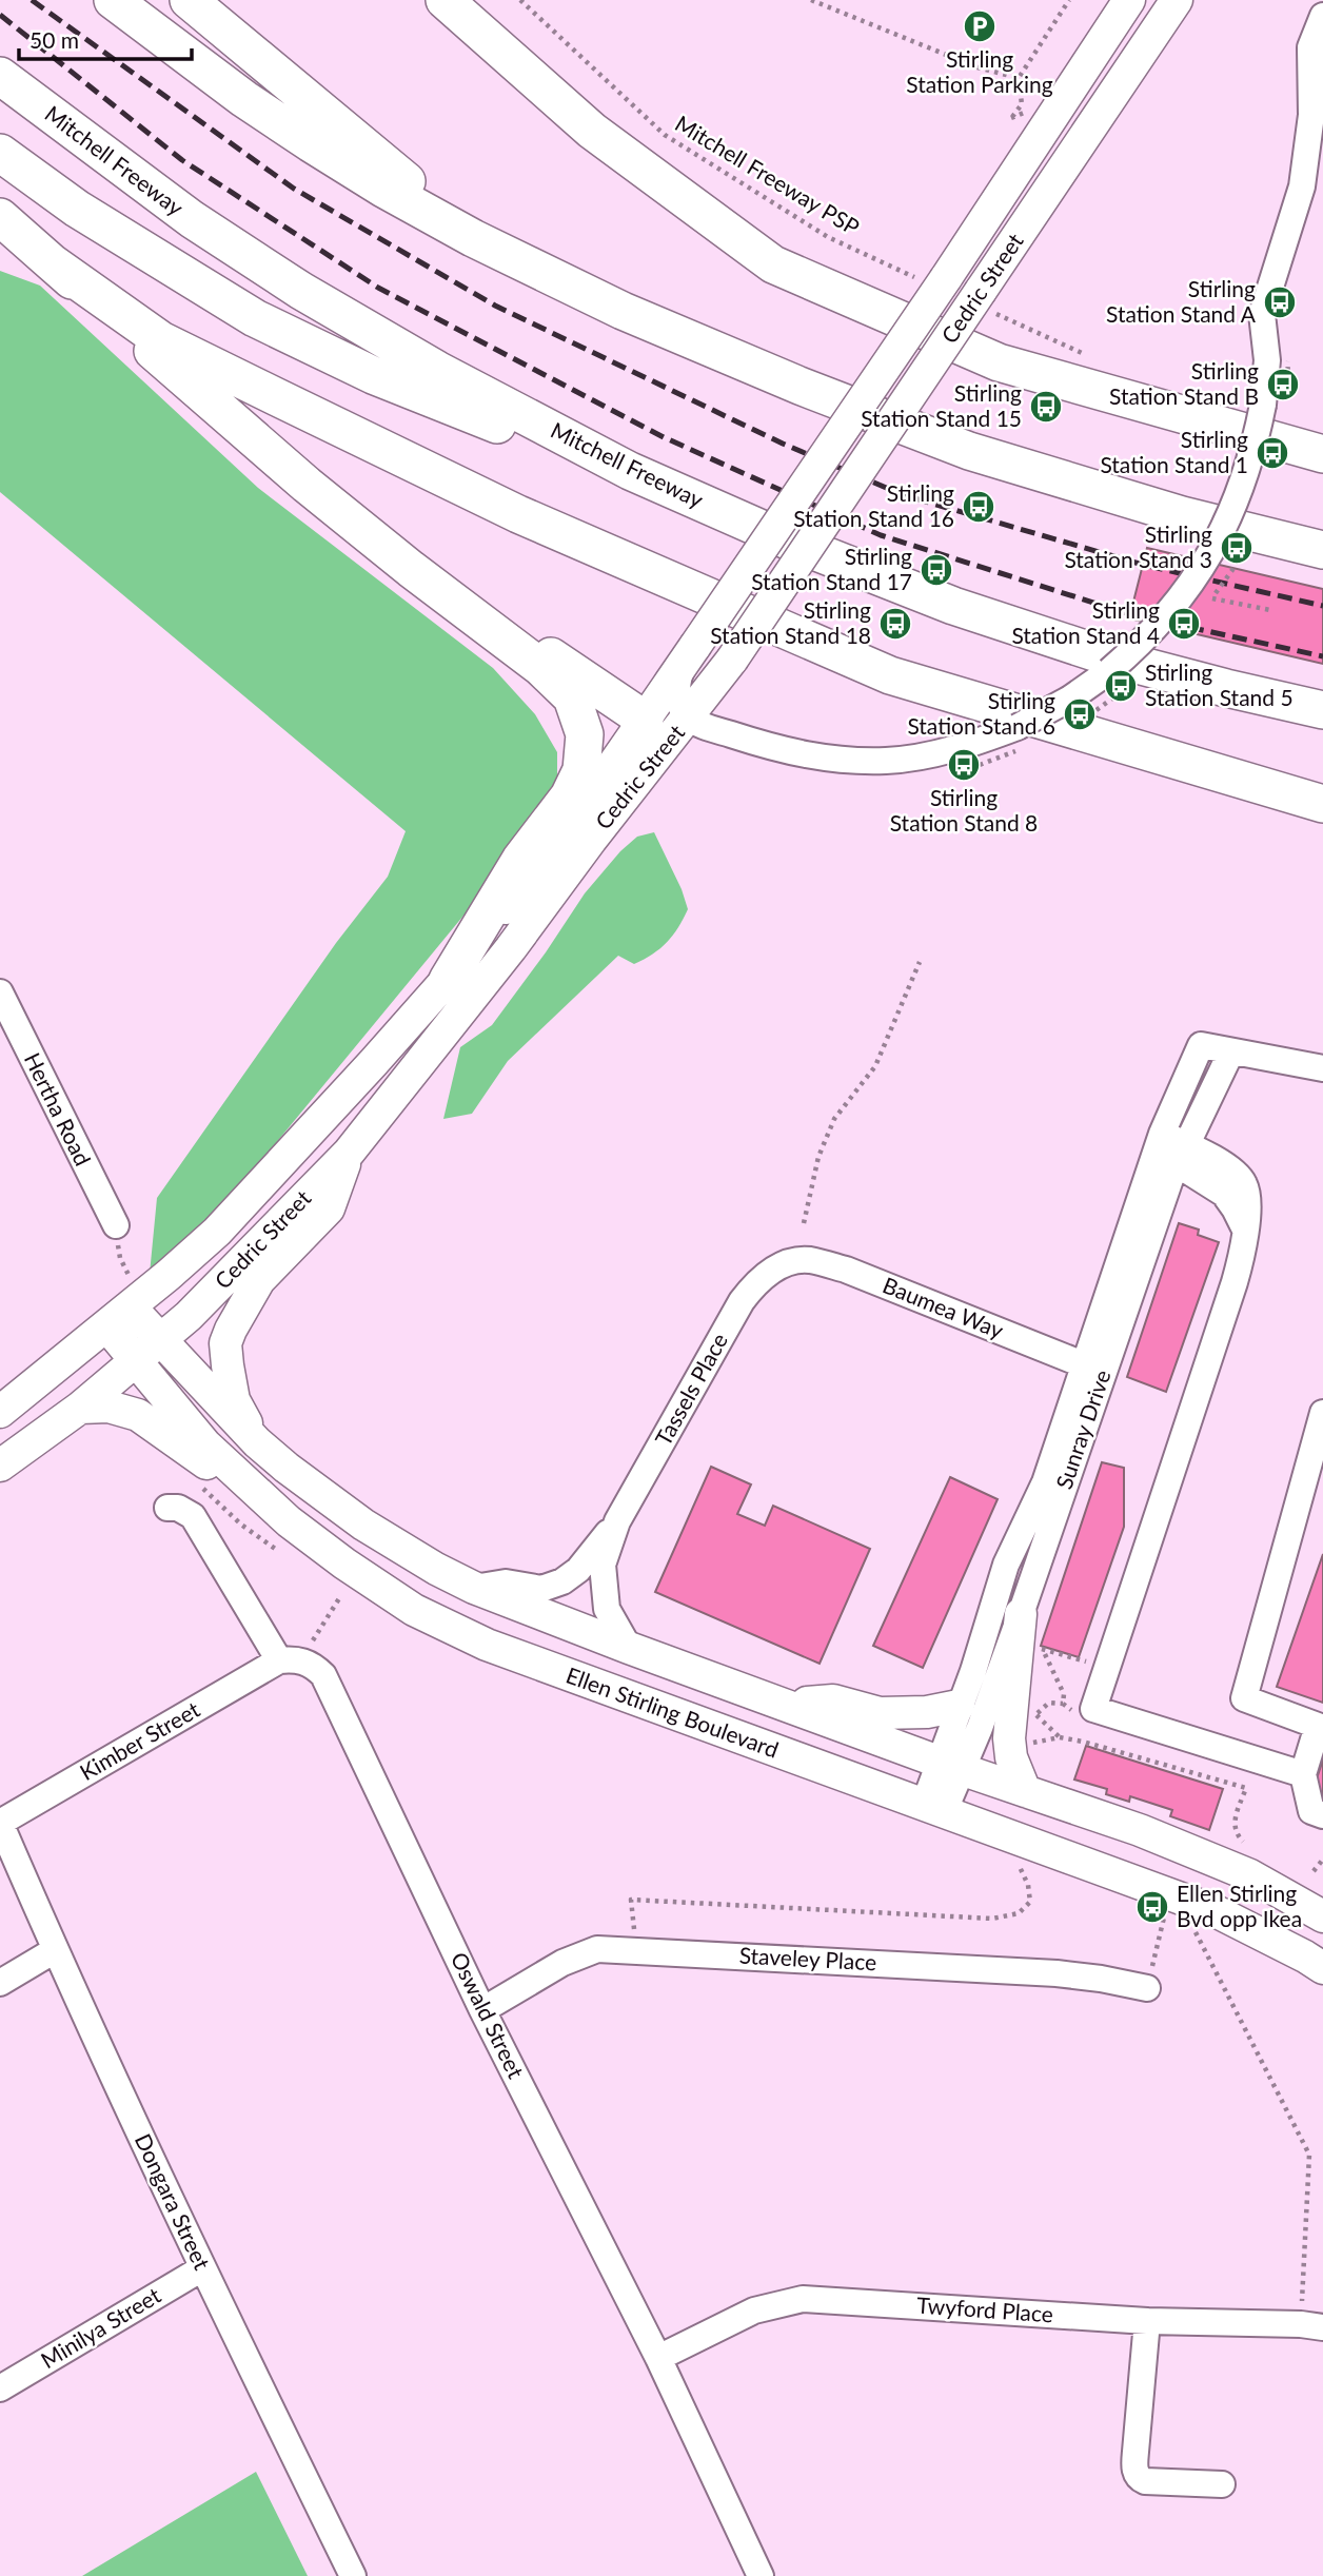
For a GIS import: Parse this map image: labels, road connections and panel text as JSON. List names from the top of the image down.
{
  "streets": {
    "highway": ["Mitchell Freeway"],
    "main road": ["Cedric Street", "Ellen Stirling Boulevard"],
    "street": [
      "Hertha Road",
      "Baumea Way",
      "Tassels Place",
      "Sunray Drive",
      "Kimber Street",
      "Staveley Place",
      "Oswald Street",
      "Dongara Street",
      "Twyford Place",
      "Minilya Street"
    ],
    "path": ["Mitchell Freeway PSP"]
  },
  "crossings": [
    ["Mitchell Freeway PSP", "Cedric Street"],
    ["Cedric Street", "Ellen Stirling Boulevard"],
    ["Baumea Way", "Tassels Place"],
    ["Baumea Way", "Sunray Drive"],
    ["Tassels Place", "Ellen Stirling Boulevard"],
    ["Sunray Drive", "Ellen Stirling Boulevard"],
    ["Kimber Street", "Oswald Street"],
    ["Kimber Street", "Dongara Street"],
    ["Staveley Place", "Oswald Street"],
    ["Oswald Street", "Twyford Place"],
    ["Dongara Street", "Minilya Street"]
  ],
  "places": {
    "parking": ["Stirling Station Parking"],
    "bus stop": [
      "Stirling Station Stand A",
      "Stirling Station Stand B",
      "Stirling Station Stand 15",
      "Stirling Station Stand 1",
      "Stirling Station Stand 16",
      "Stirling Station Stand 3",
      "Stirling Station Stand 17",
      "Stirling Station Stand 18",
      "Stirling Station Stand 4",
      "Stirling Station Stand 5",
      "Stirling Station Stand 6",
      "Stirling Station Stand 8",
      "Ellen Stirling Bvd opp Ikea"
    ]
  },
  "scale_bar": "50 m"
}
